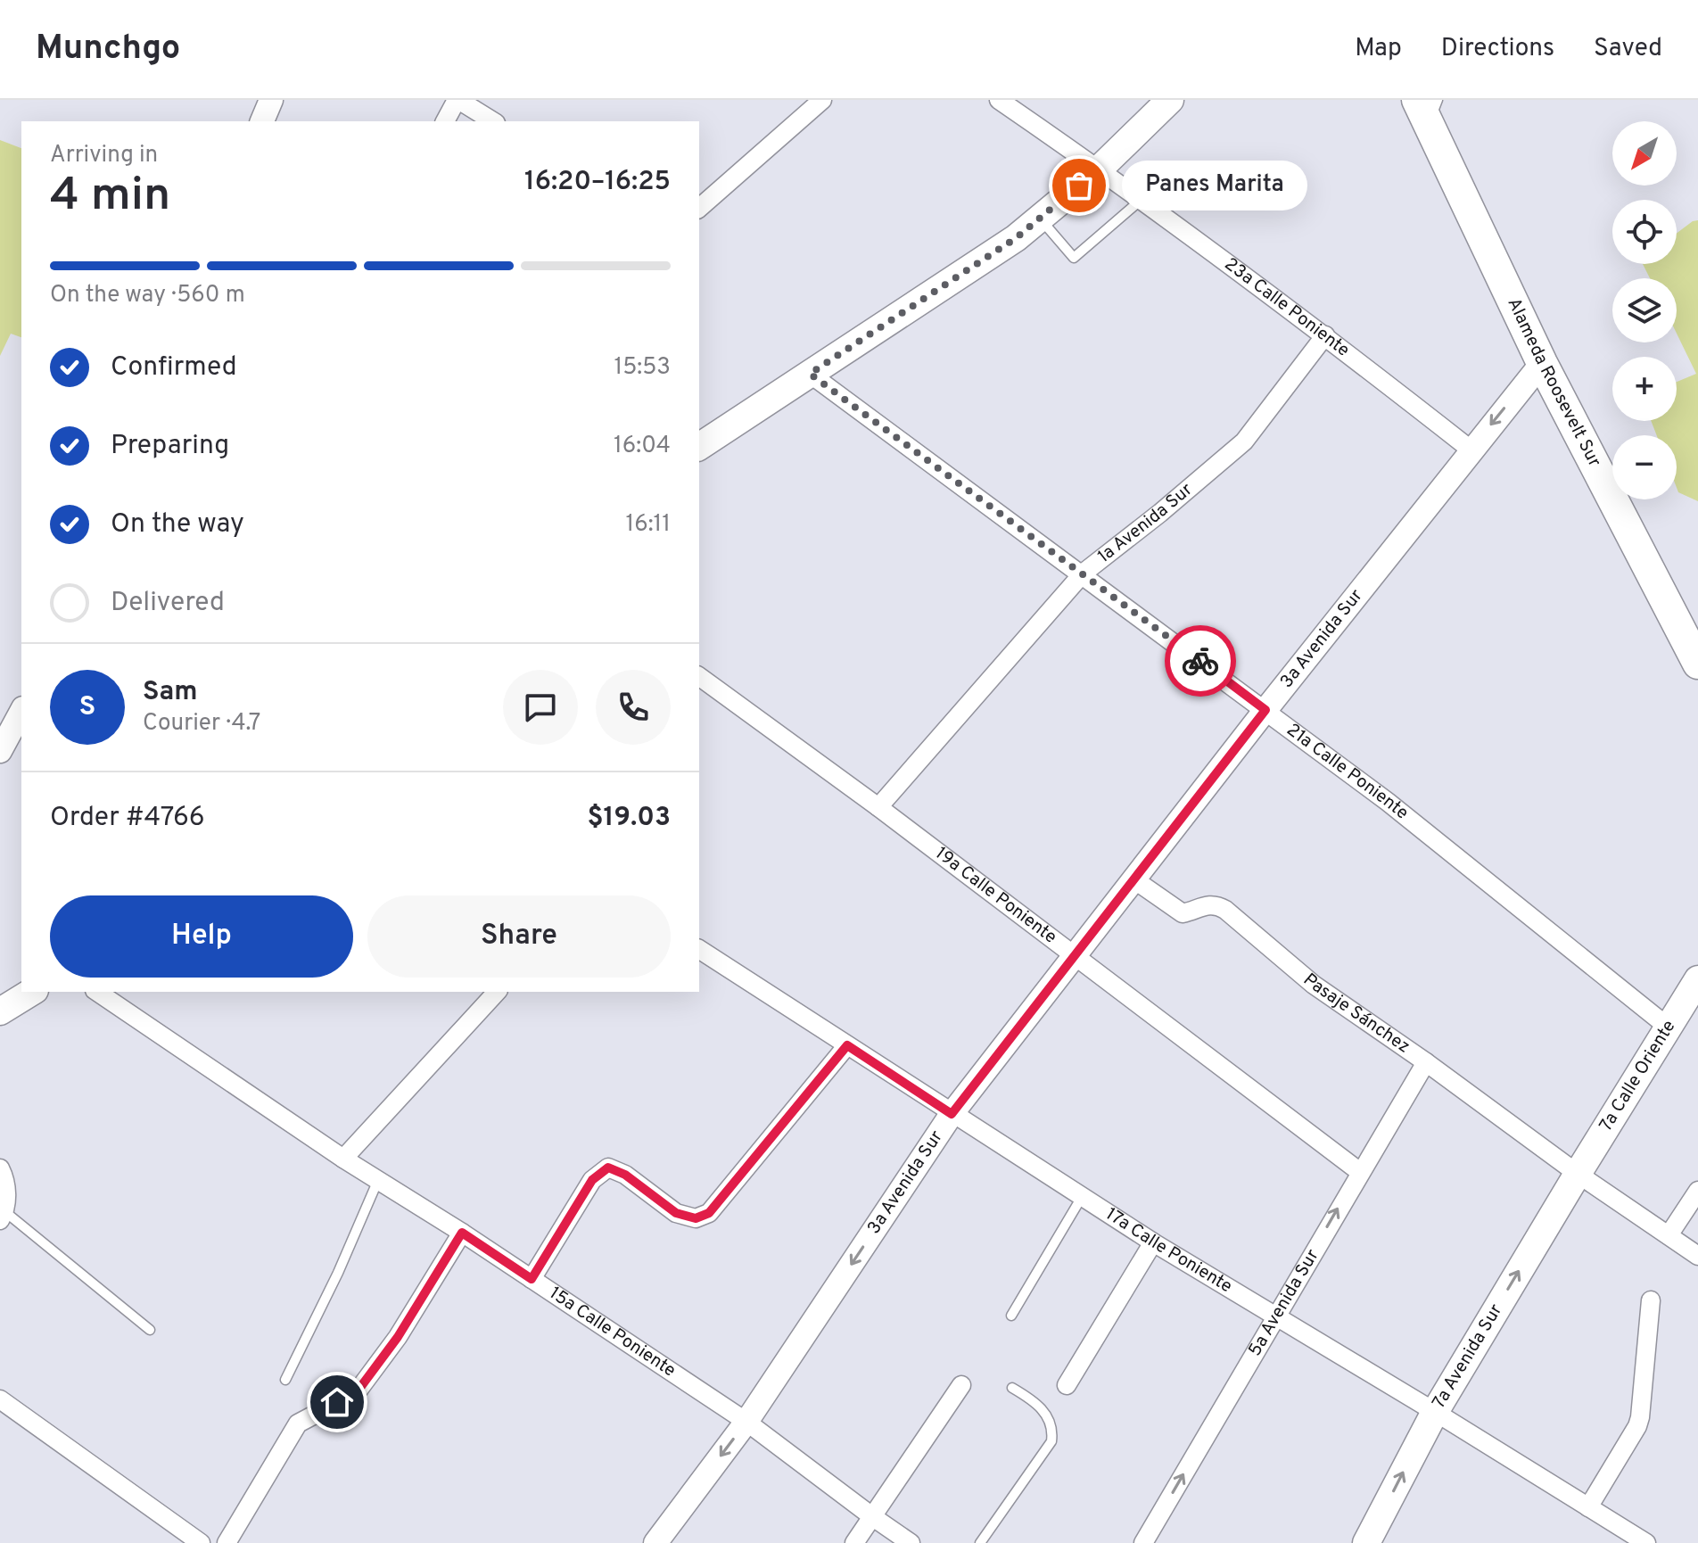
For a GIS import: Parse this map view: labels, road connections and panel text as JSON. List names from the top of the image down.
{
  "streets": {
    "highway": ["Alameda Roosevelt Sur"],
    "main road": ["7a Calle Oriente", "7a Avenida Sur"],
    "street": [
      "23a Calle Poniente",
      "1a Avenida Sur",
      "3a Avenida Sur",
      "21a Calle Poniente",
      "19a Calle Poniente",
      "Pasaje Sánchez",
      "17a Calle Poniente",
      "5a Avenida Sur",
      "15a Calle Poniente"
    ]
  },
  "crossings": [
    ["23a Calle Poniente", "1a Avenida Sur"],
    ["23a Calle Poniente", "3a Avenida Sur"],
    ["Alameda Roosevelt Sur", "3a Avenida Sur"],
    ["1a Avenida Sur", "21a Calle Poniente"],
    ["1a Avenida Sur", "19a Calle Poniente"],
    ["3a Avenida Sur", "21a Calle Poniente"],
    ["3a Avenida Sur", "19a Calle Poniente"],
    ["3a Avenida Sur", "Pasaje Sánchez"],
    ["3a Avenida Sur", "17a Calle Poniente"],
    ["3a Avenida Sur", "15a Calle Poniente"],
    ["21a Calle Poniente", "7a Calle Oriente"],
    ["19a Calle Poniente", "5a Avenida Sur"],
    ["Pasaje Sánchez", "7a Calle Oriente"],
    ["Pasaje Sánchez", "5a Avenida Sur"],
    ["Pasaje Sánchez", "7a Avenida Sur"],
    ["7a Calle Oriente", "7a Avenida Sur"],
    ["17a Calle Poniente", "5a Avenida Sur"],
    ["17a Calle Poniente", "7a Avenida Sur"]
  ],
  "one_way": ["3a Avenida Sur", "7a Avenida Sur"],
  "places": ["Panes Marita"],
  "north": "bottom left",
  "page": {
    "header": "Munchgo",
    "nav": ["Map", "Directions", "Saved"],
    "map_buttons": ["+", "−"],
    "heading": ["4 min", "Arriving in", "16:20–16:25"],
    "panel": [
      "Sam",
      "Courier · 4.7",
      "Order #4766",
      "$19.03"
    ],
    "bubble": "Panes Marita",
    "bar": "On the way · 560 m",
    "list": [
      ["Confirmed", "15:53"],
      ["Preparing", "16:04"],
      ["On the way", "16:11"],
      "Delivered"
    ],
    "round": "S",
    "buttons": ["Help", "Share"]
  }
}
